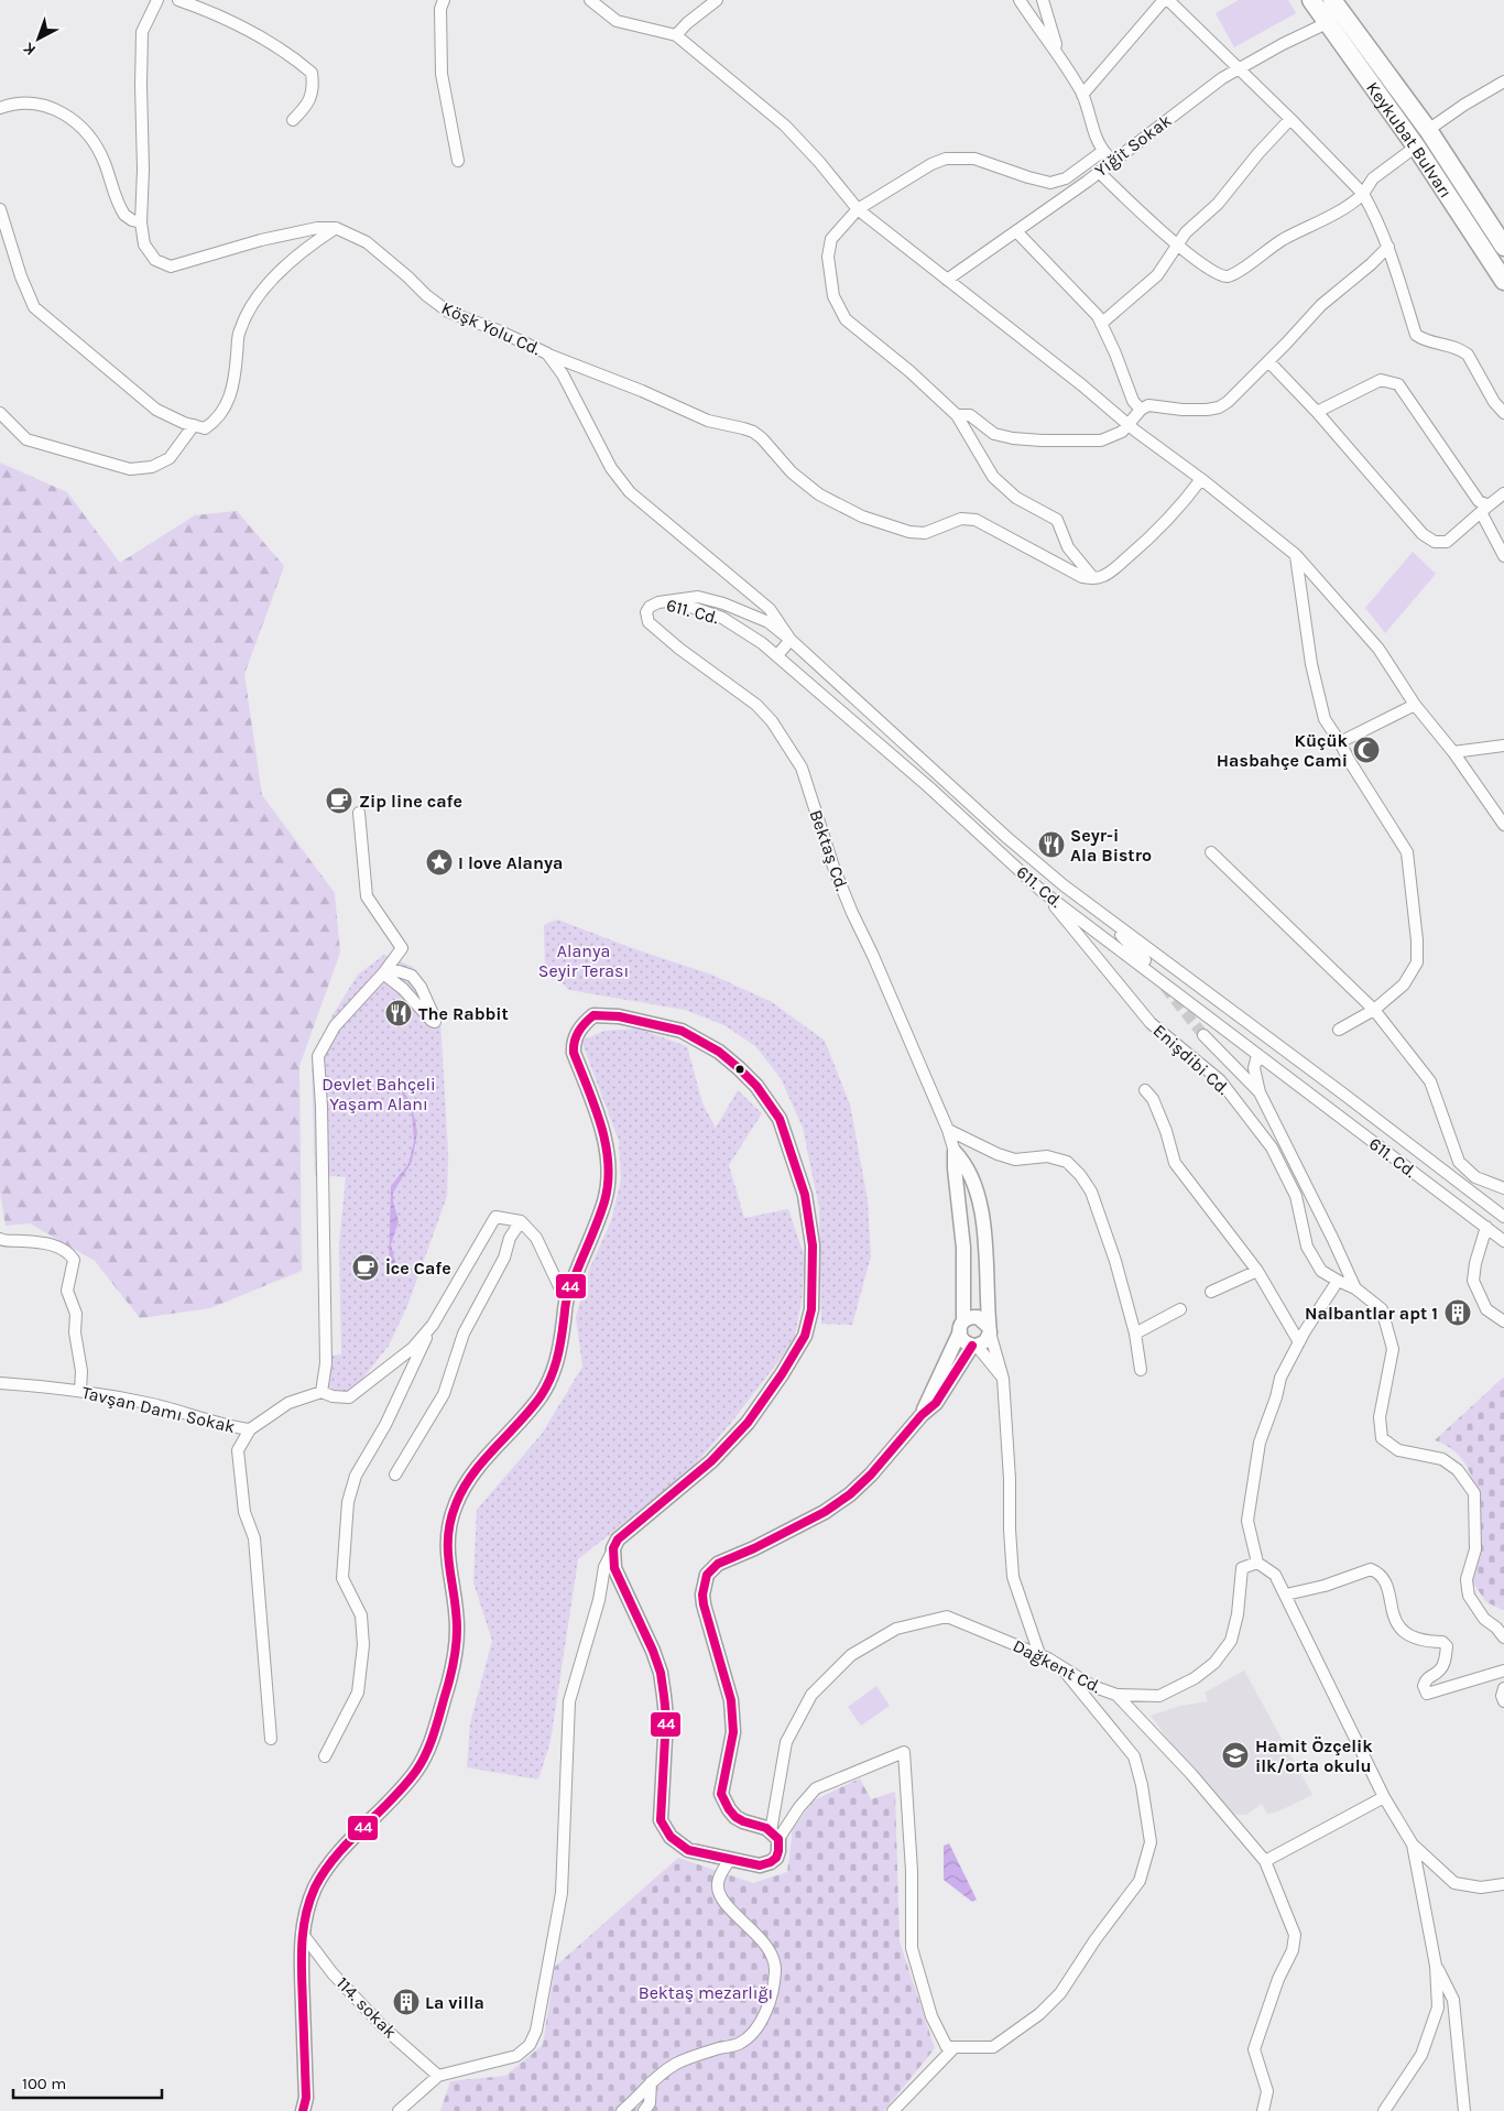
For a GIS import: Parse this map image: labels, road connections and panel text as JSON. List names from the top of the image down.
{
  "streets": {
    "highway": ["Keykubat Bulvarı"],
    "street": [
      "Yiğit Sokak",
      "Köşk Yolu Cd.",
      "611. Cd.",
      "Bektaş Cd.",
      "Enişdibi Cd.",
      "Tavşan Damı Sokak",
      "Dağkent Cd.",
      "114. sokak"
    ]
  },
  "crossings": [
    ["Keykubat Bulvarı", "Yiğit Sokak"],
    ["Köşk Yolu Cd.", "611. Cd."],
    ["611. Cd.", "Bektaş Cd."],
    ["611. Cd.", "Enişdibi Cd."]
  ],
  "parks": ["Alanya Seyir Terası", "Devlet Bahçeli Yaşam Alanı", "Bektaş mezarlığı"],
  "places": {
    "mosque": ["Küçük Hasbahçe Cami"],
    "cafe": ["Zip line cafe", "İce Cafe"],
    "restaurant": ["Seyr-i Ala Bistro", "The Rabbit"],
    "place": ["I love Alanya"],
    "building": ["Nalbantlar apt 1", "La villa"],
    "school or university": ["Hamit Özçelik ilk/orta okulu"]
  },
  "lines": ["transit line 44"],
  "scale_bar": "100 m",
  "north": "bottom left"
}
